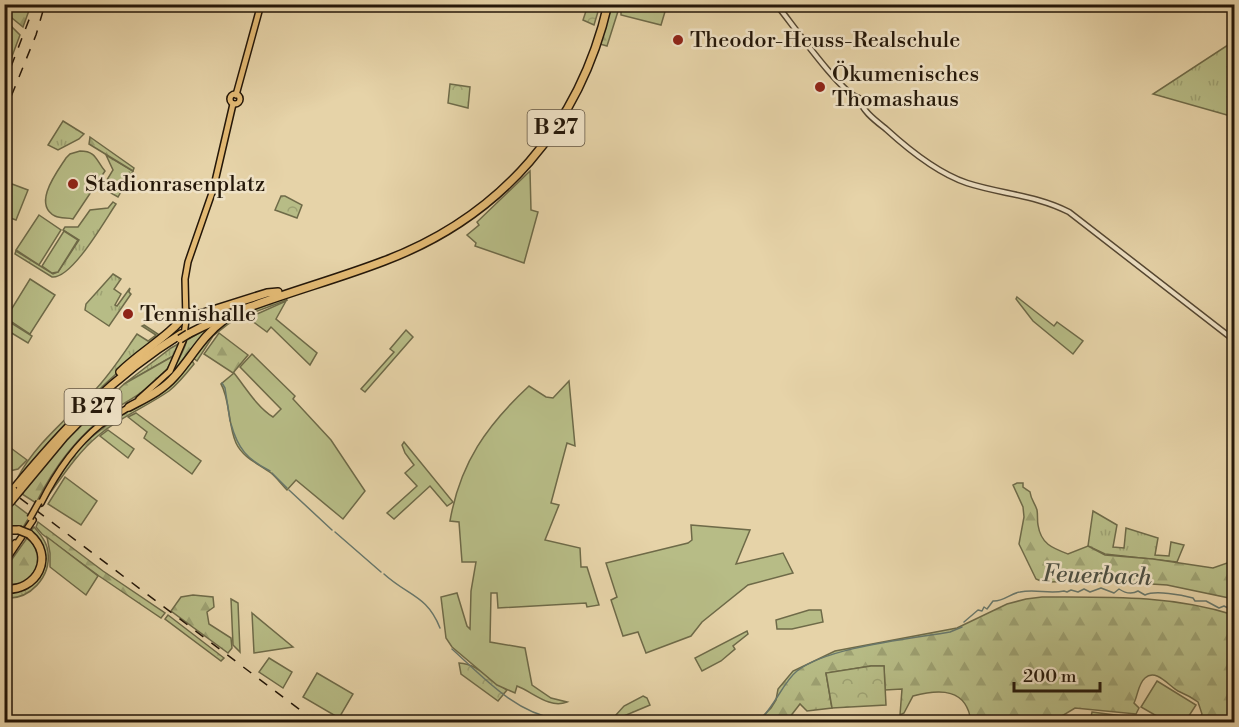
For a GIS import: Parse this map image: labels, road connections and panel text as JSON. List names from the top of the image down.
{
  "streets": {
    "highway": ["B 27"]
  },
  "water": ["Feuerbach"],
  "places": [
    "Theodor-Heuss-Realschule",
    "Ökumenisches Thomashaus",
    "Stadionrasenplatz",
    "Tennishalle"
  ],
  "scale_bar": "200 m"
}
